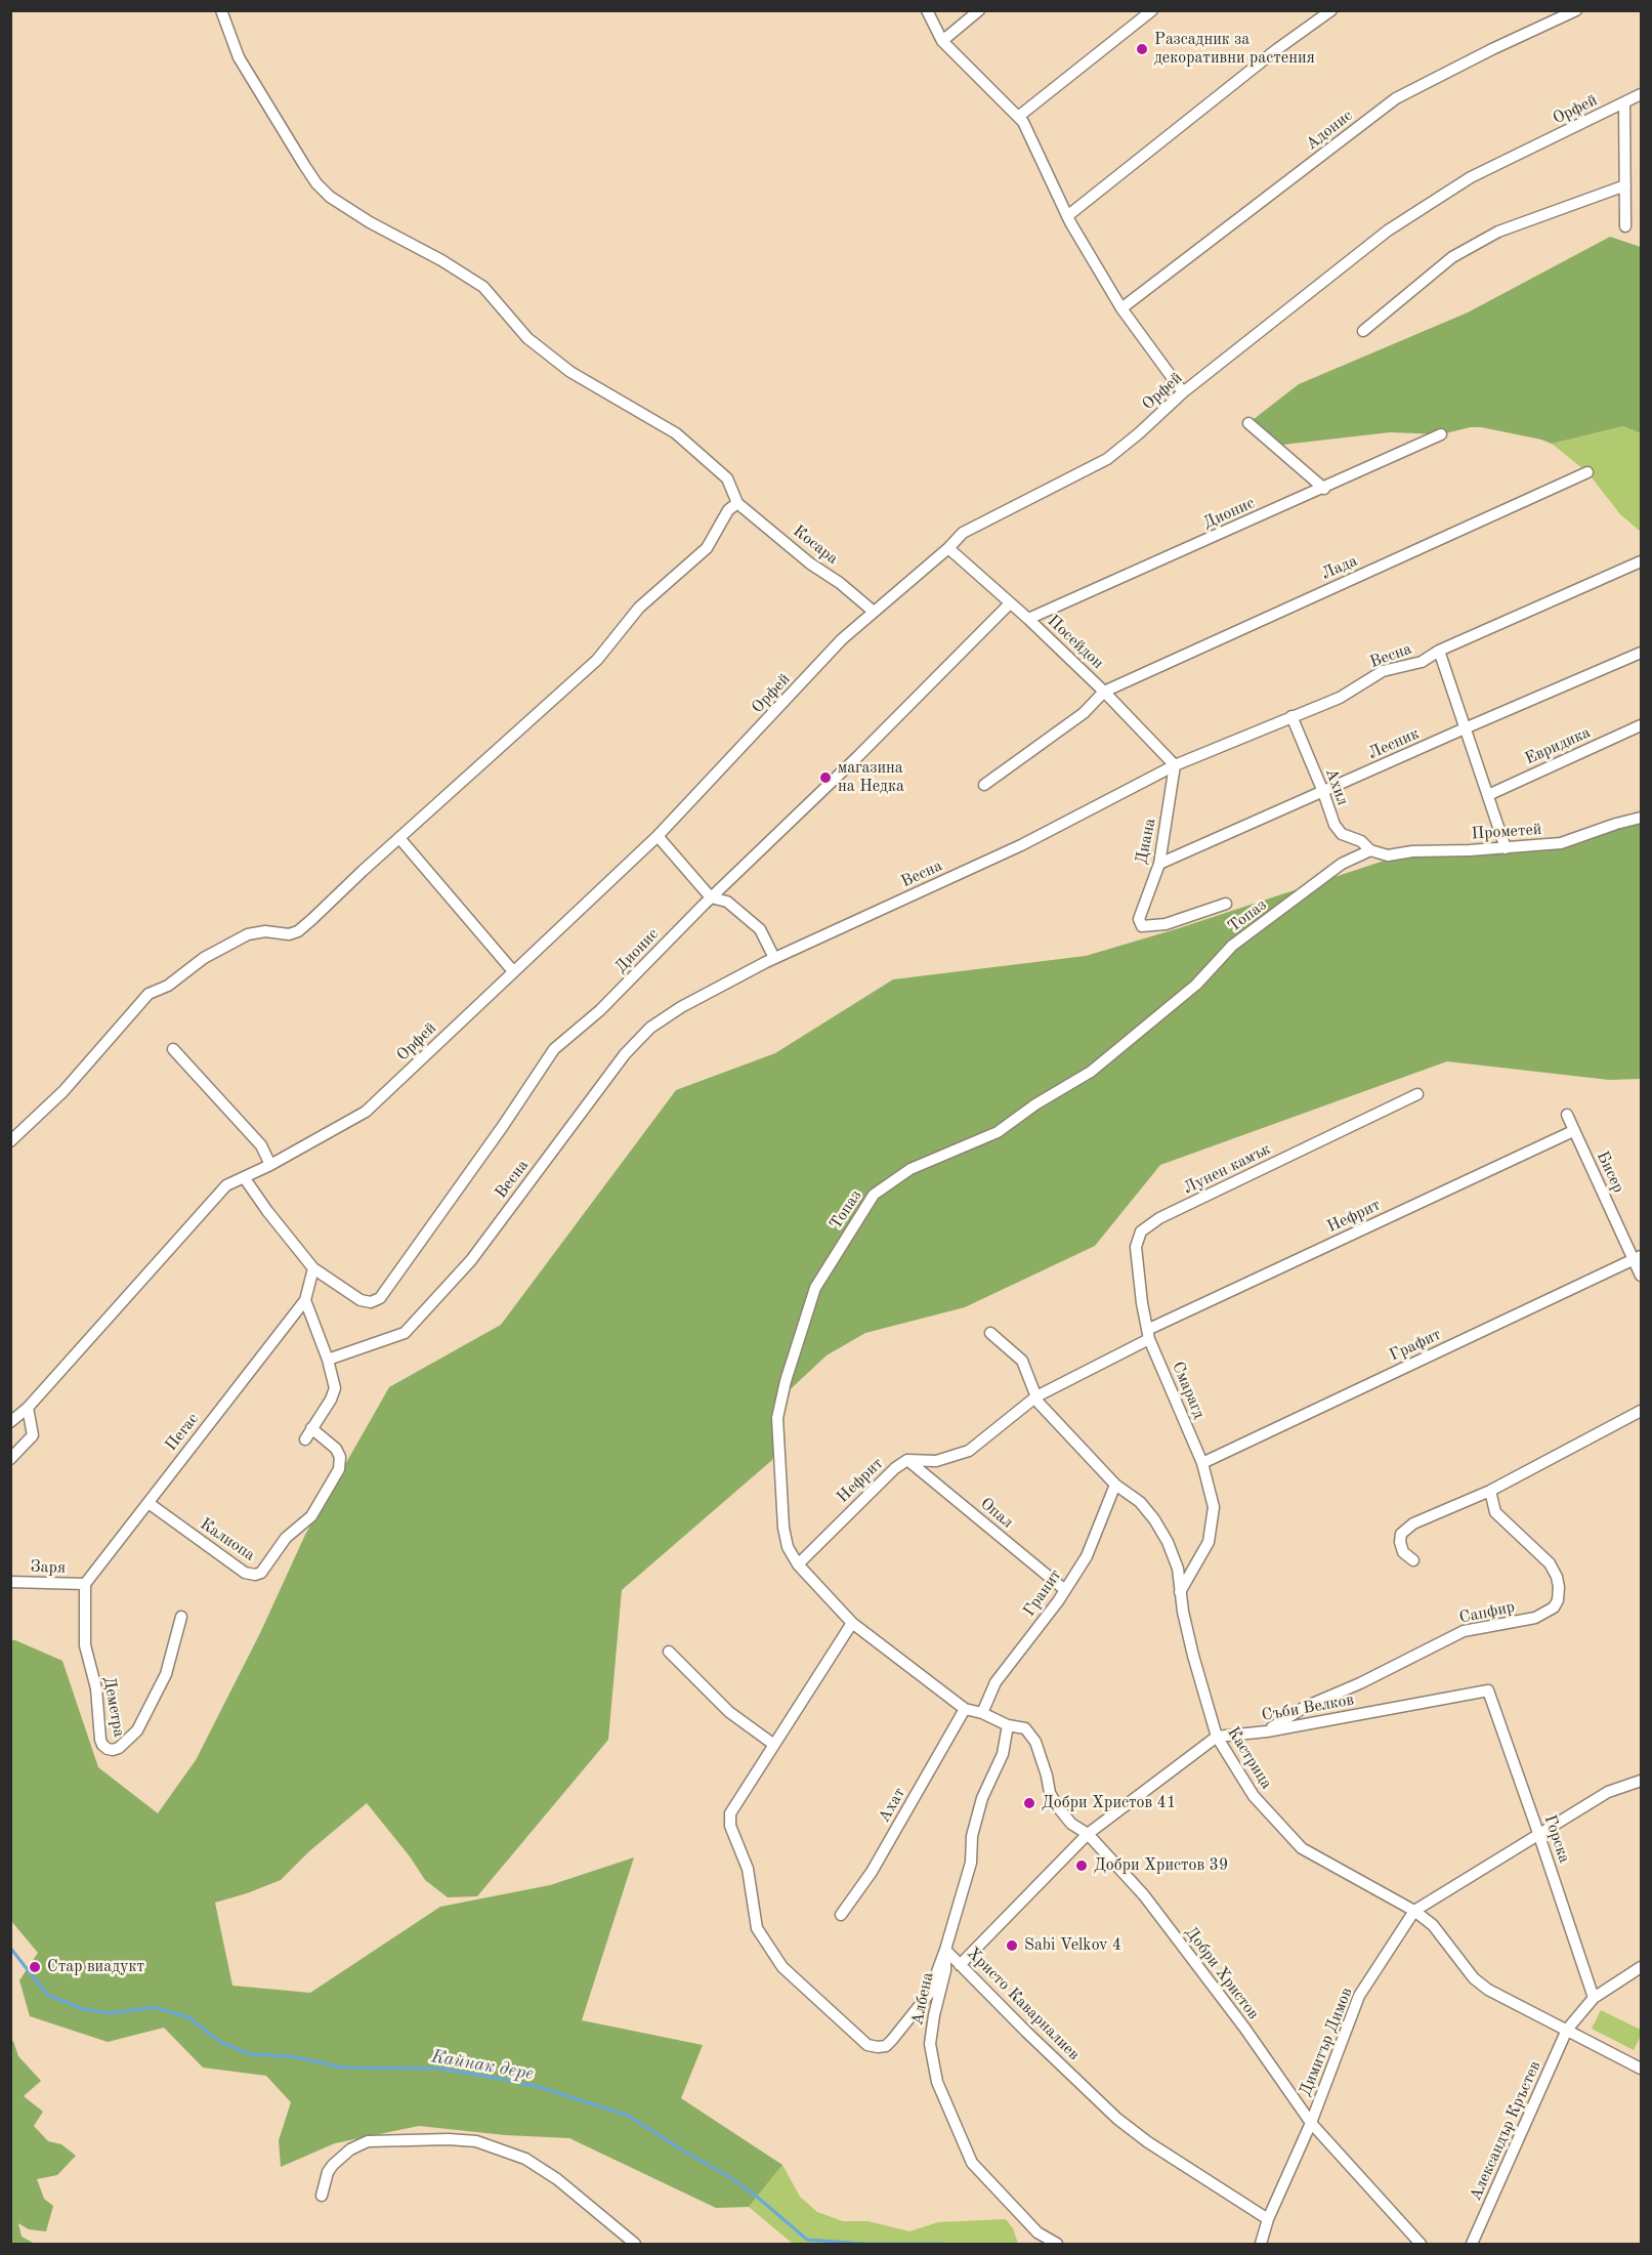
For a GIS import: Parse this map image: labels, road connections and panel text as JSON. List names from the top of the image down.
{
  "streets": {
    "street": [
      "Орфей",
      "Адонис",
      "Дионис",
      "Косара",
      "Лада",
      "Посейдон",
      "Весна",
      "Лесник",
      "Евридика",
      "Ахил",
      "Прометей",
      "Диана",
      "Топаз",
      "Лунен камък",
      "Бисер",
      "Нефрит",
      "Графит",
      "Смарагд",
      "Пегас",
      "Опал",
      "Калиопа",
      "Заря",
      "Гранит",
      "Сапфир",
      "Деметра",
      "Съби Велков",
      "Кастрица",
      "Ахат",
      "Горска",
      "Добри Христов",
      "Албена",
      "Христо Каварналиев",
      "Димитър Димов",
      "Александър Кръстев"
    ]
  },
  "crossings": [
    ["Орфей", "Косара"],
    ["Орфей", "Посейдон"],
    ["Дионис", "Посейдон"],
    ["Лада", "Посейдон"],
    ["Посейдон", "Весна"],
    ["Посейдон", "Диана"],
    ["Весна", "Ахил"],
    ["Весна", "Диана"],
    ["Лесник", "Ахил"],
    ["Лесник", "Диана"],
    ["Ахил", "Прометей"],
    ["Ахил", "Топаз"],
    ["Прометей", "Топаз"],
    ["Топаз", "Нефрит"],
    ["Топаз", "Гранит"],
    ["Топаз", "Ахат"],
    ["Топаз", "Добри Христов"],
    ["Топаз", "Албена"],
    ["Топаз", "Христо Каварналиев"],
    ["Лунен камък", "Нефрит"],
    ["Лунен камък", "Смарагд"],
    ["Бисер", "Нефрит"],
    ["Бисер", "Графит"],
    ["Нефрит", "Смарагд"],
    ["Нефрит", "Опал"],
    ["Нефрит", "Кастрица"],
    ["Графит", "Смарагд"],
    ["Смарагд", "Кастрица"],
    ["Пегас", "Калиопа"],
    ["Пегас", "Заря"],
    ["Пегас", "Деметра"],
    ["Опал", "Гранит"],
    ["Заря", "Деметра"],
    ["Гранит", "Кастрица"],
    ["Сапфир", "Съби Велков"],
    ["Съби Велков", "Кастрица"],
    ["Съби Велков", "Горска"],
    ["Кастрица", "Димитър Димов"],
    ["Кастрица", "Александър Кръстев"],
    ["Горска", "Димитър Димов"],
    ["Горска", "Александър Кръстев"],
    ["Добри Христов", "Албена"],
    ["Добри Христов", "Димитър Димов"],
    ["Албена", "Христо Каварналиев"],
    ["Христо Каварналиев", "Димитър Димов"]
  ],
  "water": ["Кайнак дере"],
  "places": [
    "Разсадник за декоративни растения",
    "магазина на Недка",
    "Добри Христов 41",
    "Добри Христов 39",
    "Sabi Velkov 4",
    "Стар виадукт"
  ]
}
